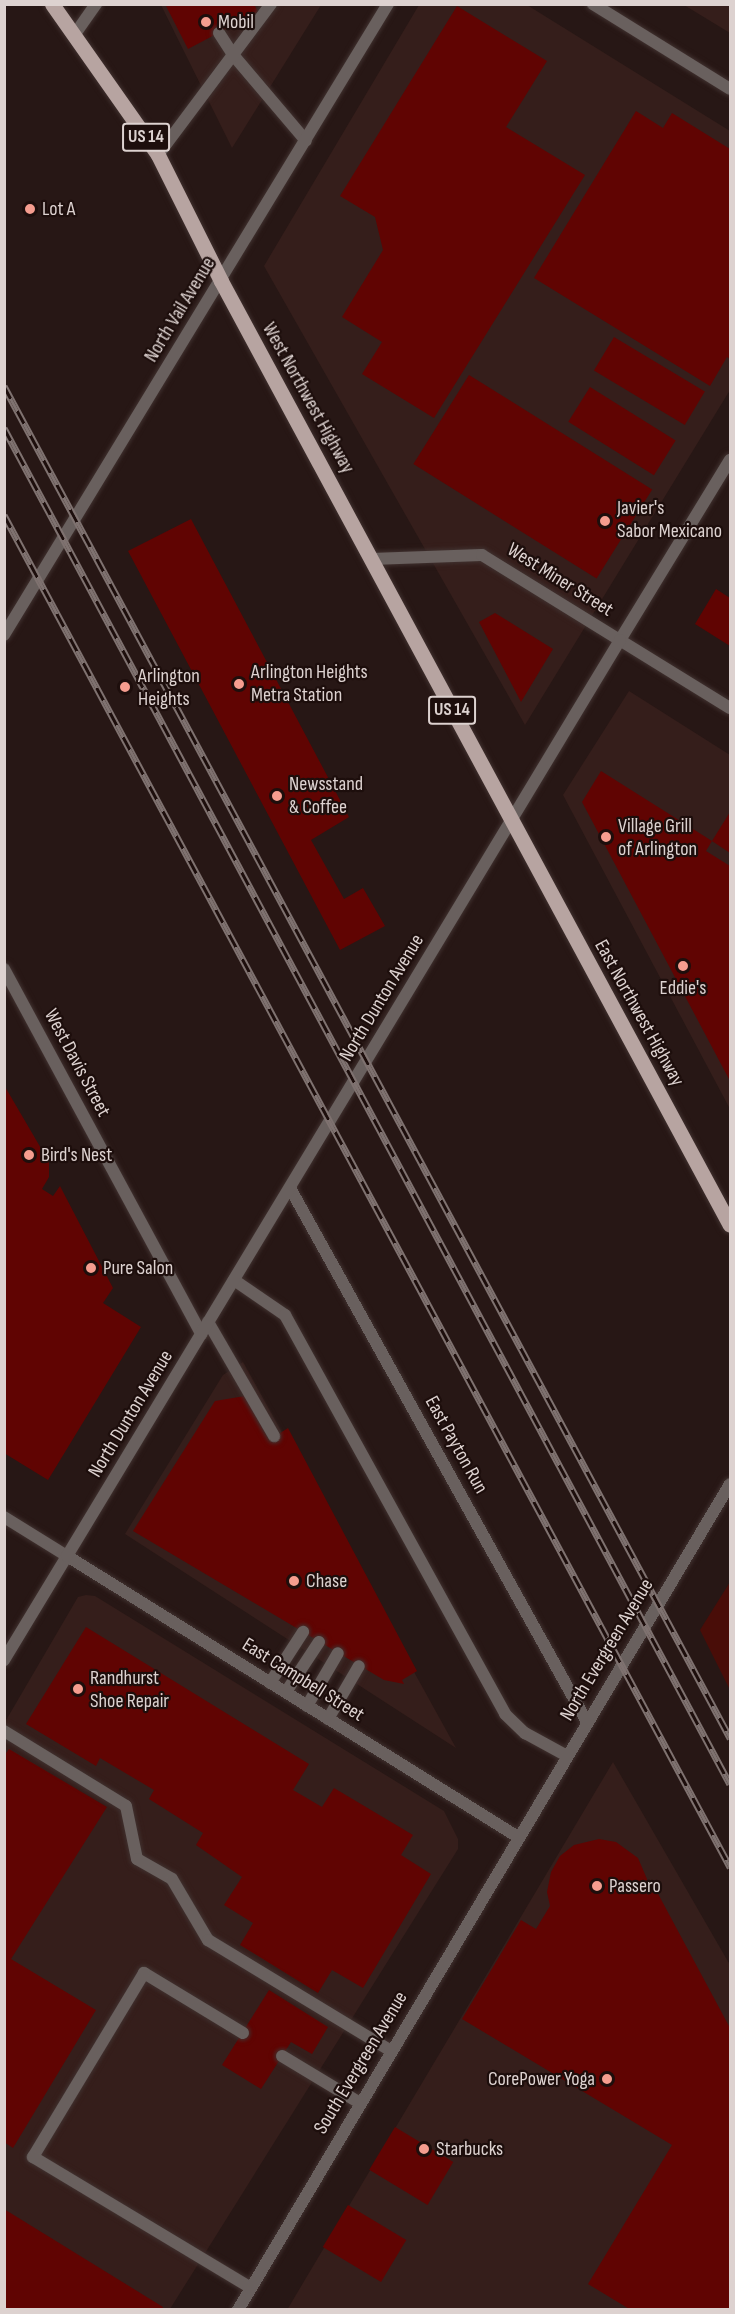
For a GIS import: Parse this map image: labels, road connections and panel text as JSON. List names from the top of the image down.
{
  "streets": {
    "main road": ["US 14", "West Northwest Highway", "East Northwest Highway"],
    "street": [
      "North Vail Avenue",
      "West Miner Street",
      "North Dunton Avenue",
      "West Davis Street",
      "East Payton Run",
      "North Evergreen Avenue",
      "East Campbell Street",
      "South Evergreen Avenue"
    ]
  },
  "crossings": [
    ["North Vail Avenue", "West Northwest Highway"],
    ["West Northwest Highway", "West Miner Street"],
    ["West Northwest Highway", "North Dunton Avenue"],
    ["West Northwest Highway", "East Northwest Highway"],
    ["West Miner Street", "North Dunton Avenue"],
    ["North Dunton Avenue", "East Northwest Highway"],
    ["North Dunton Avenue", "West Davis Street"],
    ["North Dunton Avenue", "East Payton Run"],
    ["North Dunton Avenue", "East Campbell Street"],
    ["East Payton Run", "North Evergreen Avenue"],
    ["North Evergreen Avenue", "East Campbell Street"],
    ["North Evergreen Avenue", "South Evergreen Avenue"],
    ["East Campbell Street", "South Evergreen Avenue"]
  ],
  "places": [
    "Mobil",
    "Lot A",
    "Javier's Sabor Mexicano",
    "Arlington Heights Metra Station",
    "Arlington Heights",
    "Newsstand & Coffee",
    "Village Grill of Arlington",
    "Eddie's",
    "Bird's Nest",
    "Pure Salon",
    "Chase",
    "Randhurst Shoe Repair",
    "Passero",
    "CorePower Yoga",
    "Starbucks"
  ]
}
